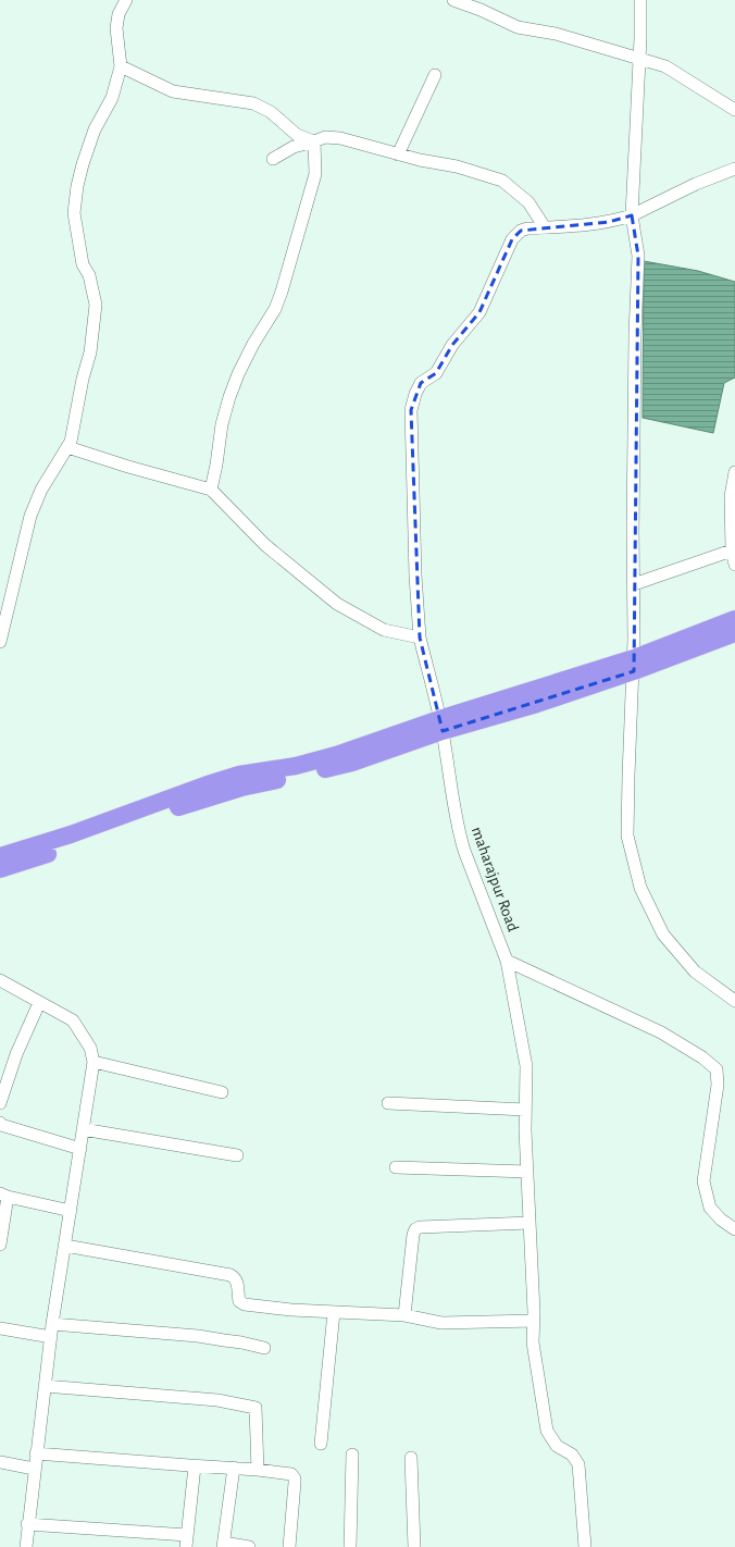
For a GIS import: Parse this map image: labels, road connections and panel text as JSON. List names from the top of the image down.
{
  "streets": {
    "street": ["maharajpur Road"]
  }
}
